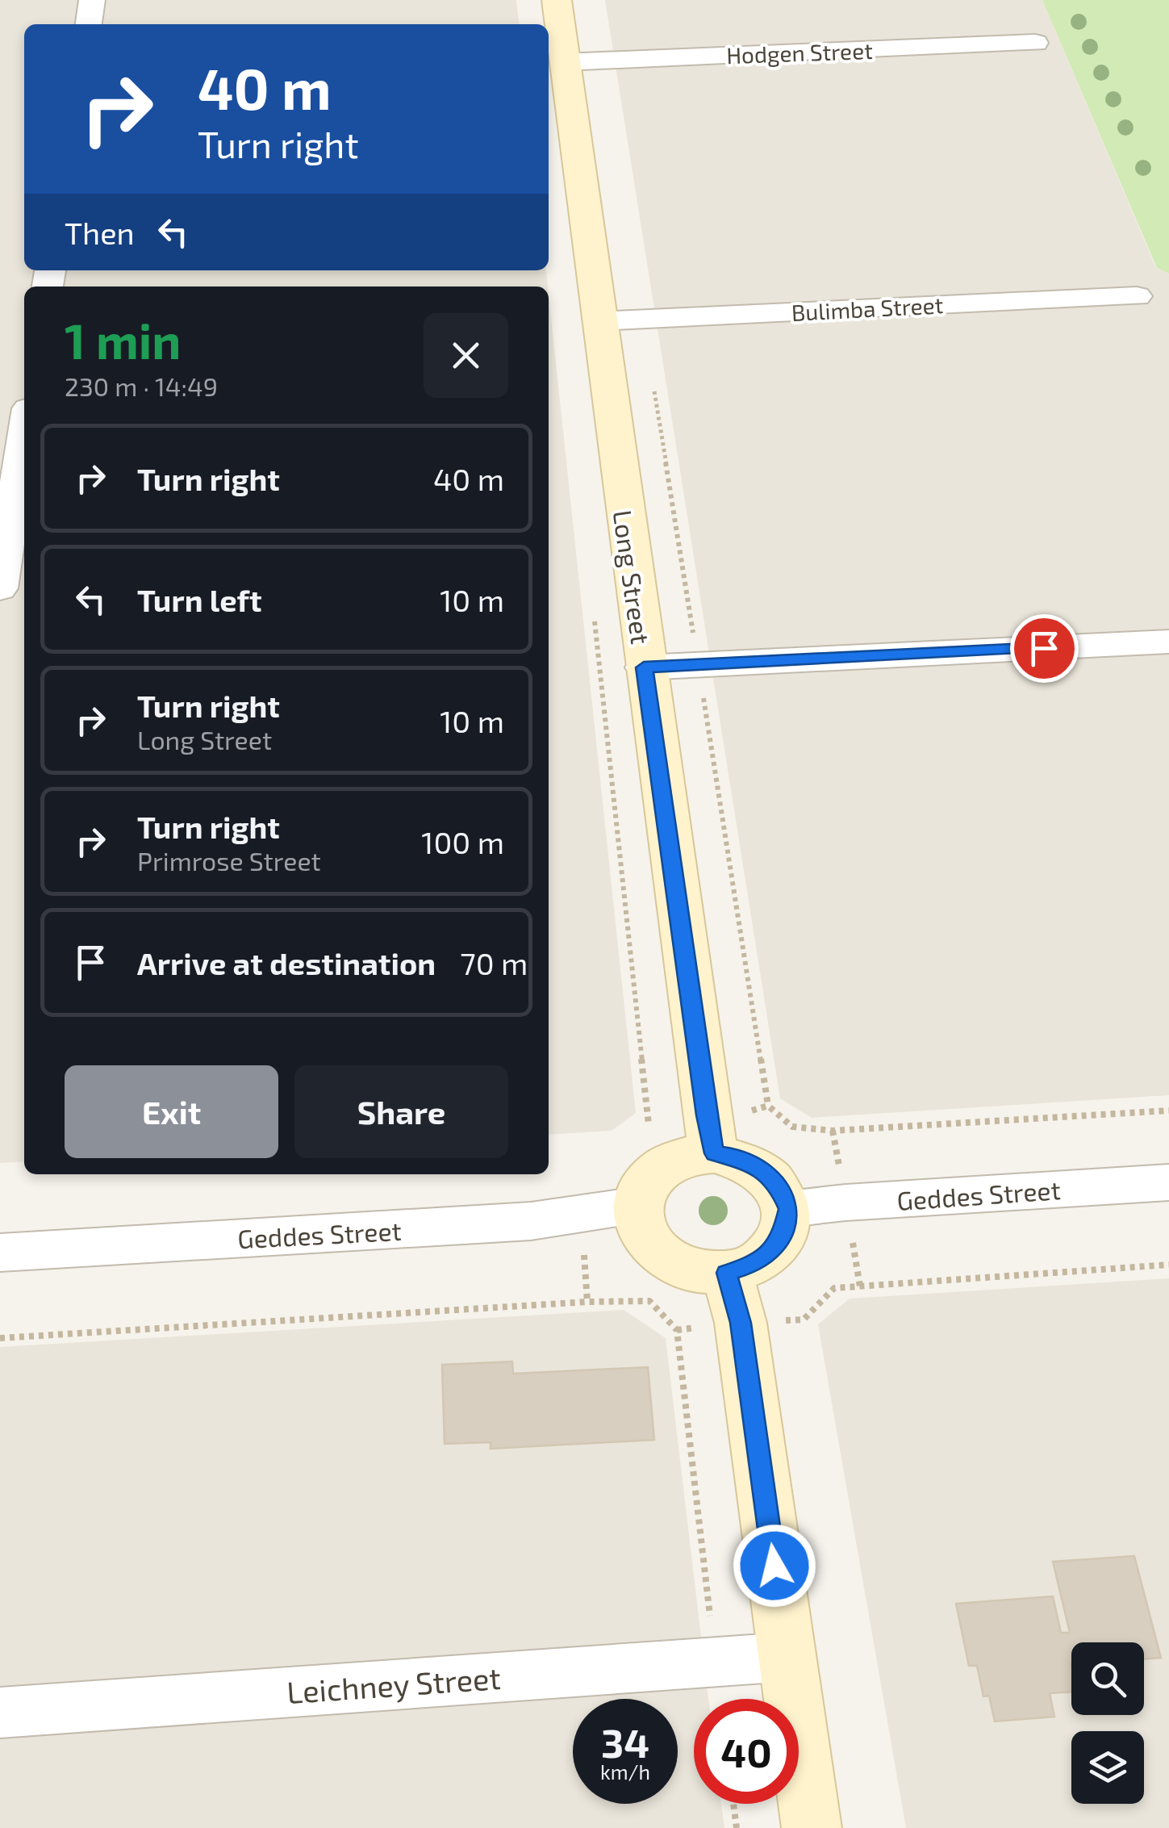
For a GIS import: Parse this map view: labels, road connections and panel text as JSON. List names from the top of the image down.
{
  "streets": {
    "street": [
      "Hodgen Street",
      "Bulimba Street",
      "Long Street",
      "Geddes Street",
      "Leichney Street"
    ]
  },
  "crossings": [
    ["Hodgen Street", "Long Street"],
    ["Bulimba Street", "Long Street"],
    ["Long Street", "Geddes Street"]
  ],
  "page": {
    "turn": ["40 m", "Turn right"],
    "then": "Then",
    "heading": ["1 min", "230 m · 14:49"],
    "list": [
      {
        "name": "Turn right",
        "value": "40 m"
      },
      {
        "name": "Turn left",
        "value": "10 m"
      },
      {
        "name": "Turn right",
        "note": "Long Street",
        "value": "10 m"
      },
      {
        "name": "Turn right",
        "note": "Primrose Street",
        "value": "100 m"
      },
      {
        "name": "Arrive at destination",
        "value": "70 m"
      }
    ],
    "buttons": ["Exit", "Share"],
    "speed": "34 km/h",
    "limit": "40"
  }
}
